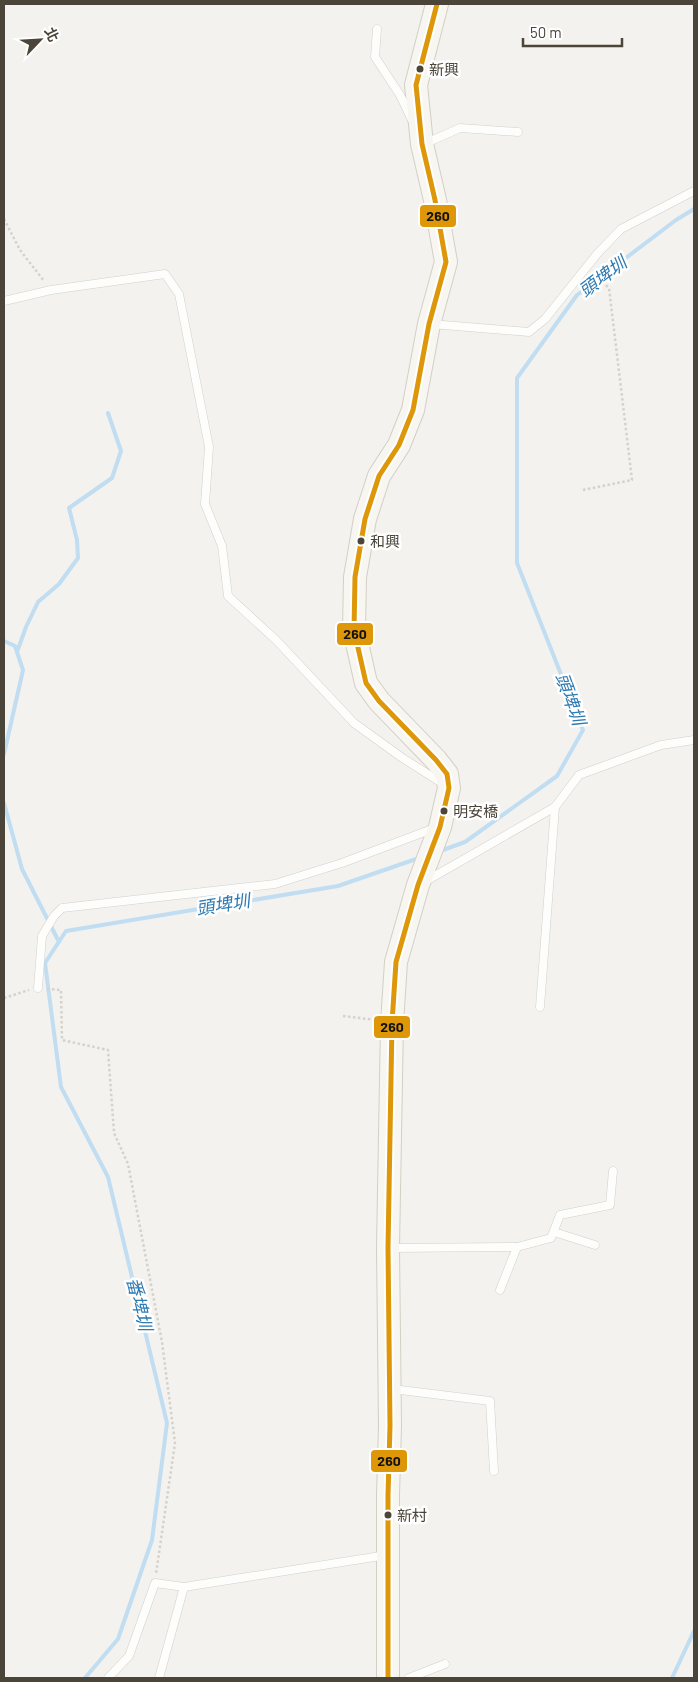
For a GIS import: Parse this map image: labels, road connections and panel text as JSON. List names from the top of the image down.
{
  "water": ["頭埤圳", "番埤圳"],
  "places": [
    "新興",
    "和興",
    "明安橋",
    "新村"
  ],
  "lines": ["transit line 260"],
  "scale_bar": "50 m",
  "north": "top right"
}
